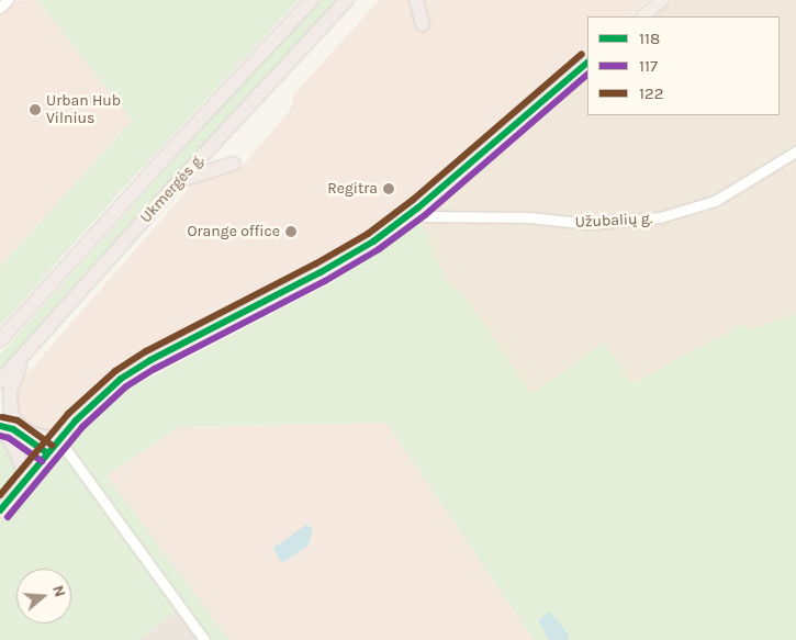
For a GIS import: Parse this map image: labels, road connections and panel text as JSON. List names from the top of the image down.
{
  "streets": {
    "highway": ["Ukmergės g."],
    "street": ["Užubalių g."]
  },
  "places": ["Urban Hub Vilnius", "Regitra", "Orange office"],
  "lines": ["transit line 122", "transit line 118", "transit line 117"],
  "legend": ["118", "117", "122"],
  "north": "right"
}
